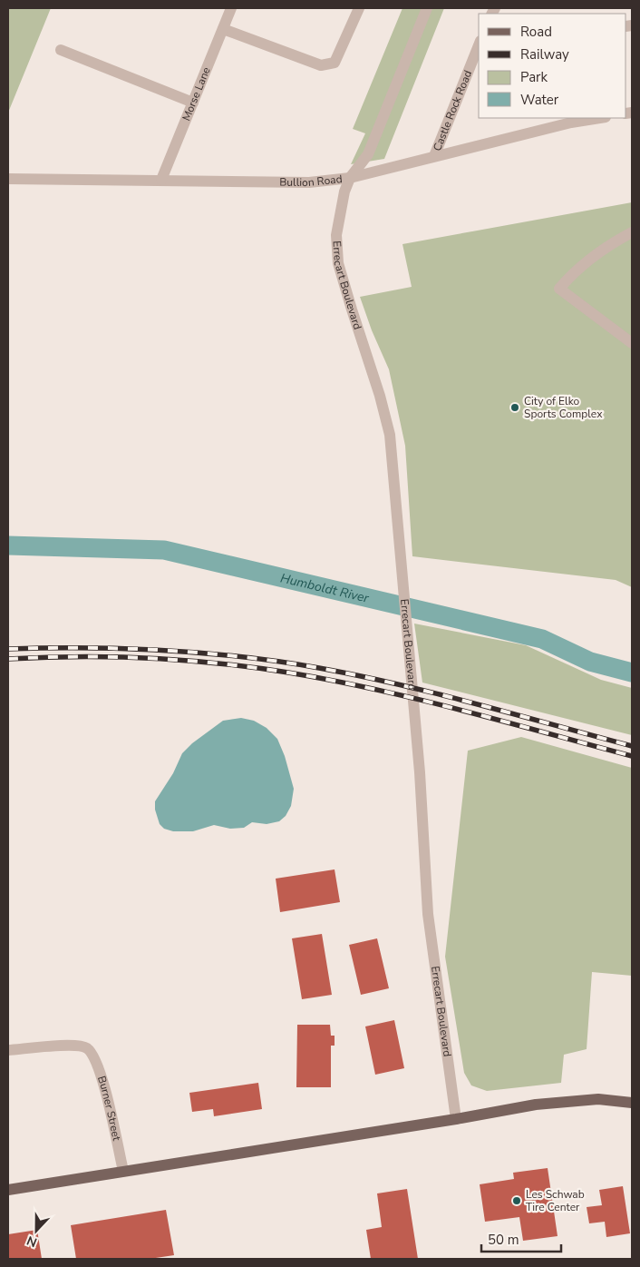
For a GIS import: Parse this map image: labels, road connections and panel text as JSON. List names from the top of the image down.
{
  "streets": {
    "street": [
      "Morse Lane",
      "Castle Rock Road",
      "Bullion Road",
      "Errecart Boulevard",
      "Burner Street"
    ]
  },
  "crossings": [
    ["Morse Lane", "Bullion Road"],
    ["Castle Rock Road", "Bullion Road"],
    ["Bullion Road", "Errecart Boulevard"]
  ],
  "water": ["Humboldt River"],
  "places": ["City of Elko Sports Complex", "Les Schwab Tire Center"],
  "legend": [
    "Road",
    "Railway",
    "Park",
    "Water"
  ],
  "scale_bar": "50 m",
  "north": "bottom"
}
